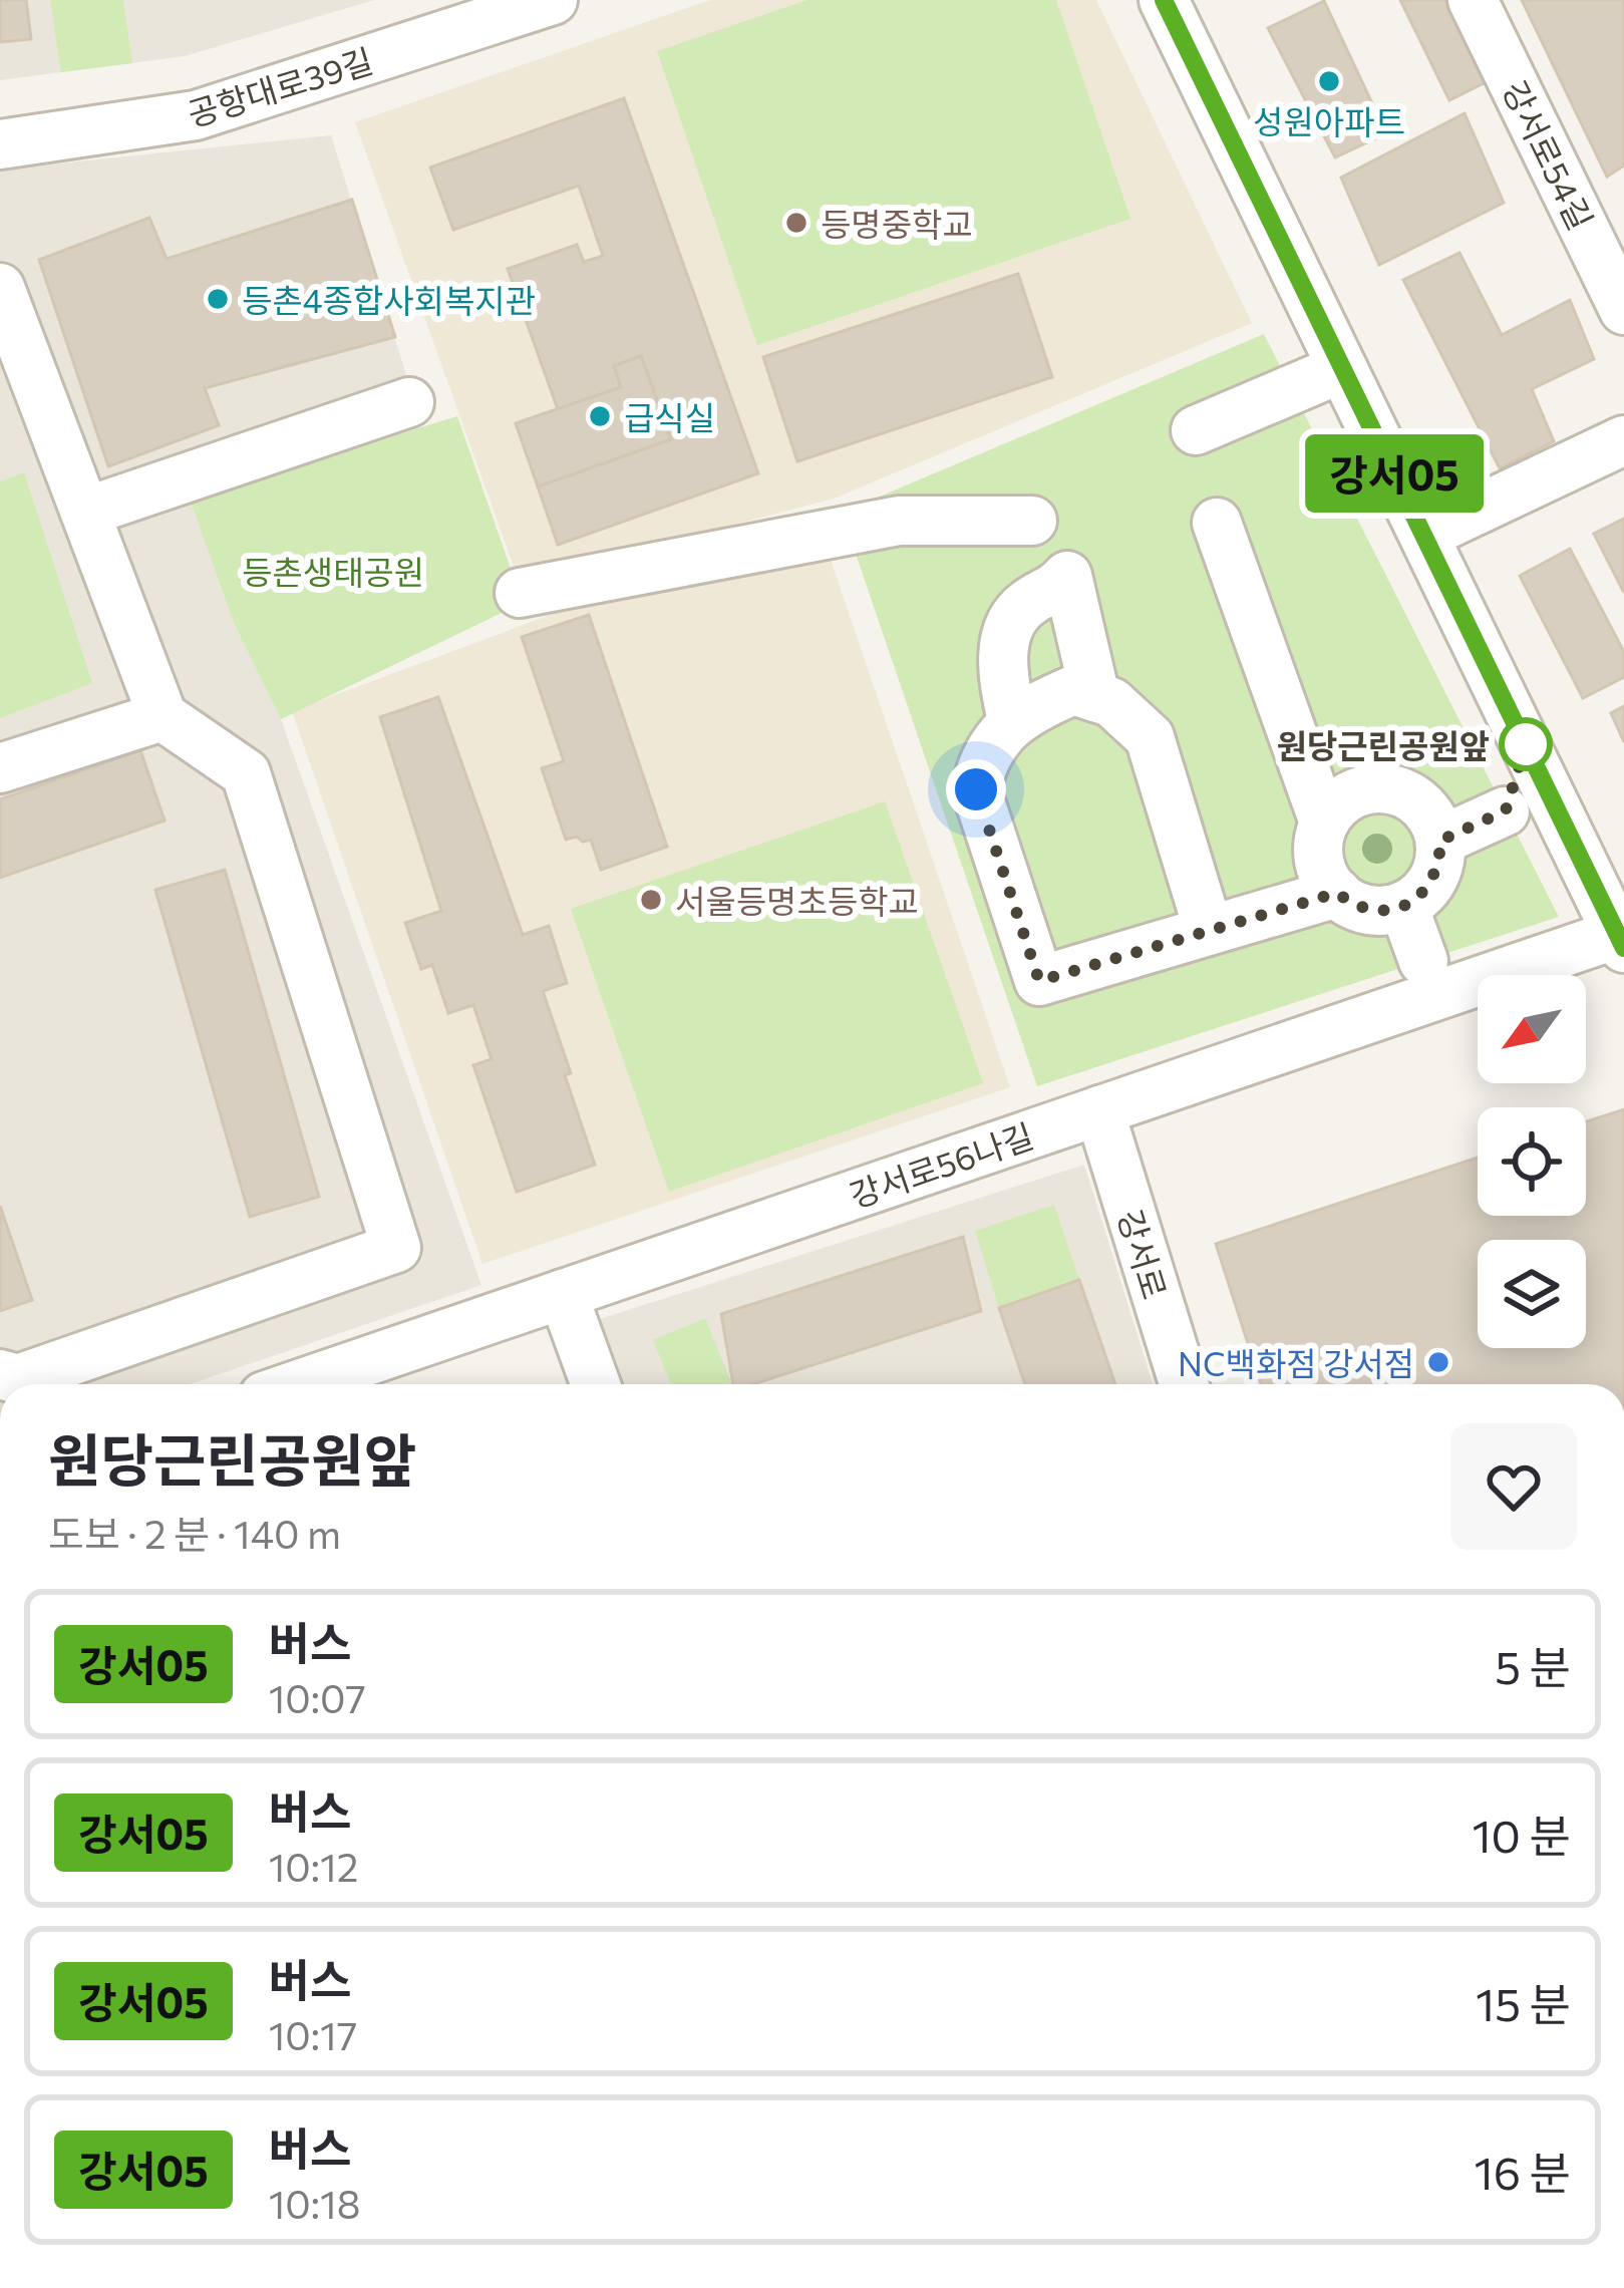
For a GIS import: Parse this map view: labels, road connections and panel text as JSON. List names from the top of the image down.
{
  "streets": {
    "street": [
      "공항대로39길",
      "강서로54길",
      "강서로56나길",
      "강서로"
    ]
  },
  "crossings": [
    ["강서로56나길", "강서로"]
  ],
  "parks": ["등촌생태공원"],
  "places": [
    "성원아파트",
    "등명중학교",
    "등촌4종합사회복지관",
    "급식실",
    "원당근린공원앞",
    "서울등명초등학교",
    "NC백화점 강서점"
  ],
  "lines": ["bus line 강서05"],
  "north": "bottom left",
  "page": {
    "on_map": "강서05",
    "heading": ["원당근린공원앞", "도보 · 2 분 · 140 m"],
    "list": [
      {
        "mark": "강서05",
        "name": "버스",
        "note": "10:07",
        "value": "5 분"
      },
      {
        "mark": "강서05",
        "name": "버스",
        "note": "10:12",
        "value": "10 분"
      },
      {
        "mark": "강서05",
        "name": "버스",
        "note": "10:17",
        "value": "15 분"
      },
      {
        "mark": "강서05",
        "name": "버스",
        "note": "10:18",
        "value": "16 분"
      }
    ]
  }
}
